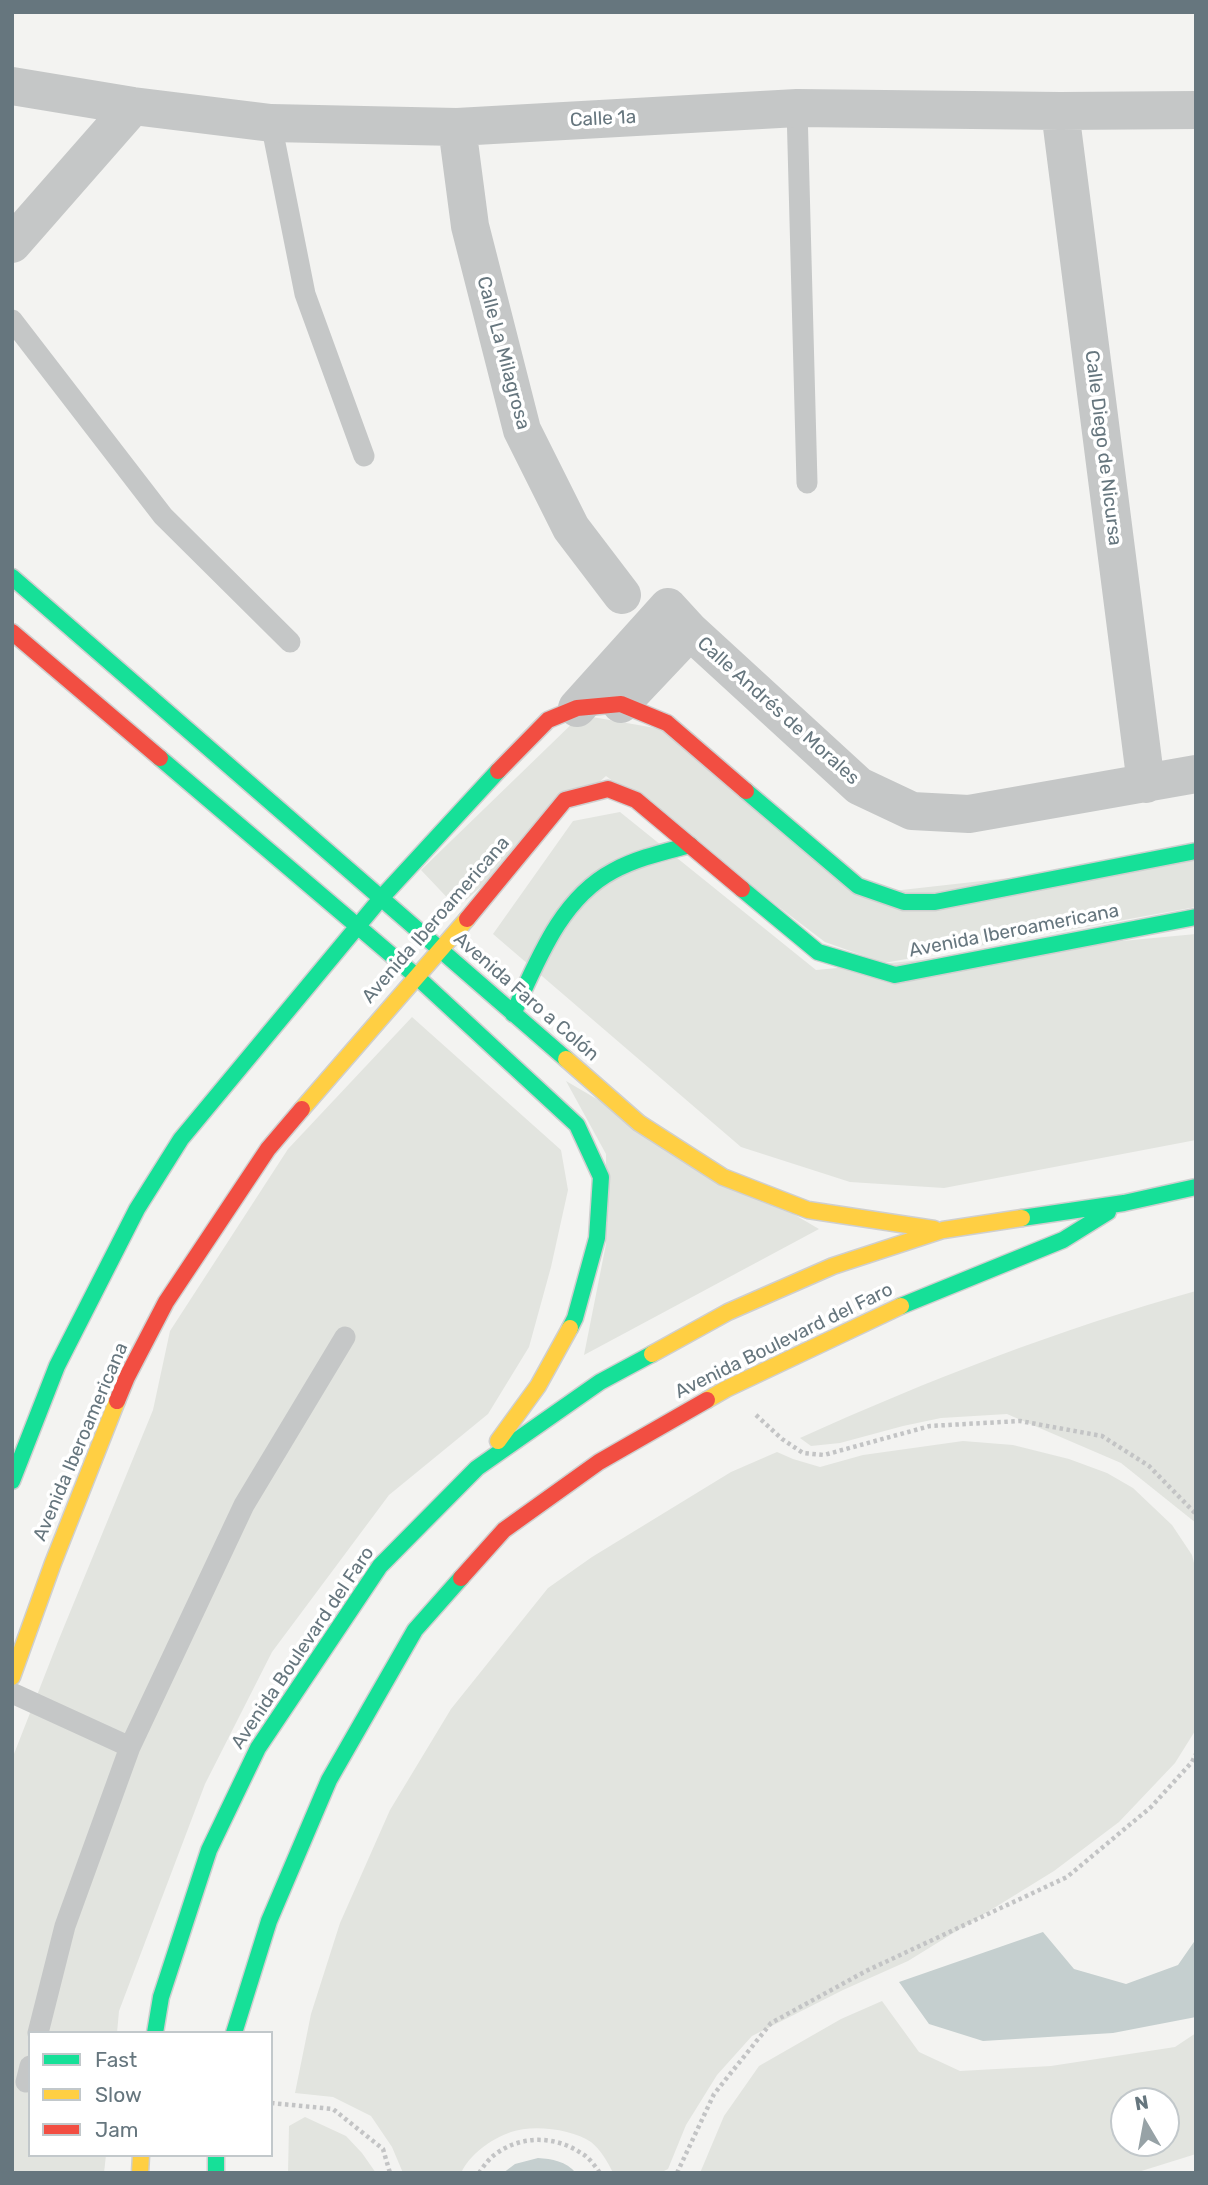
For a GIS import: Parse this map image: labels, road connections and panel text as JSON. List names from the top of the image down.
{
  "streets": {
    "street": [
      "Calle 1a",
      "Calle La Milagrosa",
      "Calle Diego de Nicursa",
      "Calle Andrés de Morales",
      "Avenida Iberoamericana",
      "Avenida Faro a Colón",
      "Avenida Boulevard del Faro"
    ]
  },
  "crossings": [
    ["Calle 1a", "Calle La Milagrosa"],
    ["Calle 1a", "Calle Diego de Nicursa"],
    ["Calle Diego de Nicursa", "Calle Andrés de Morales"],
    ["Avenida Iberoamericana", "Avenida Faro a Colón"],
    ["Avenida Faro a Colón", "Avenida Boulevard del Faro"]
  ],
  "legend": ["Fast", "Slow", "Jam"],
  "north": "top"
}
